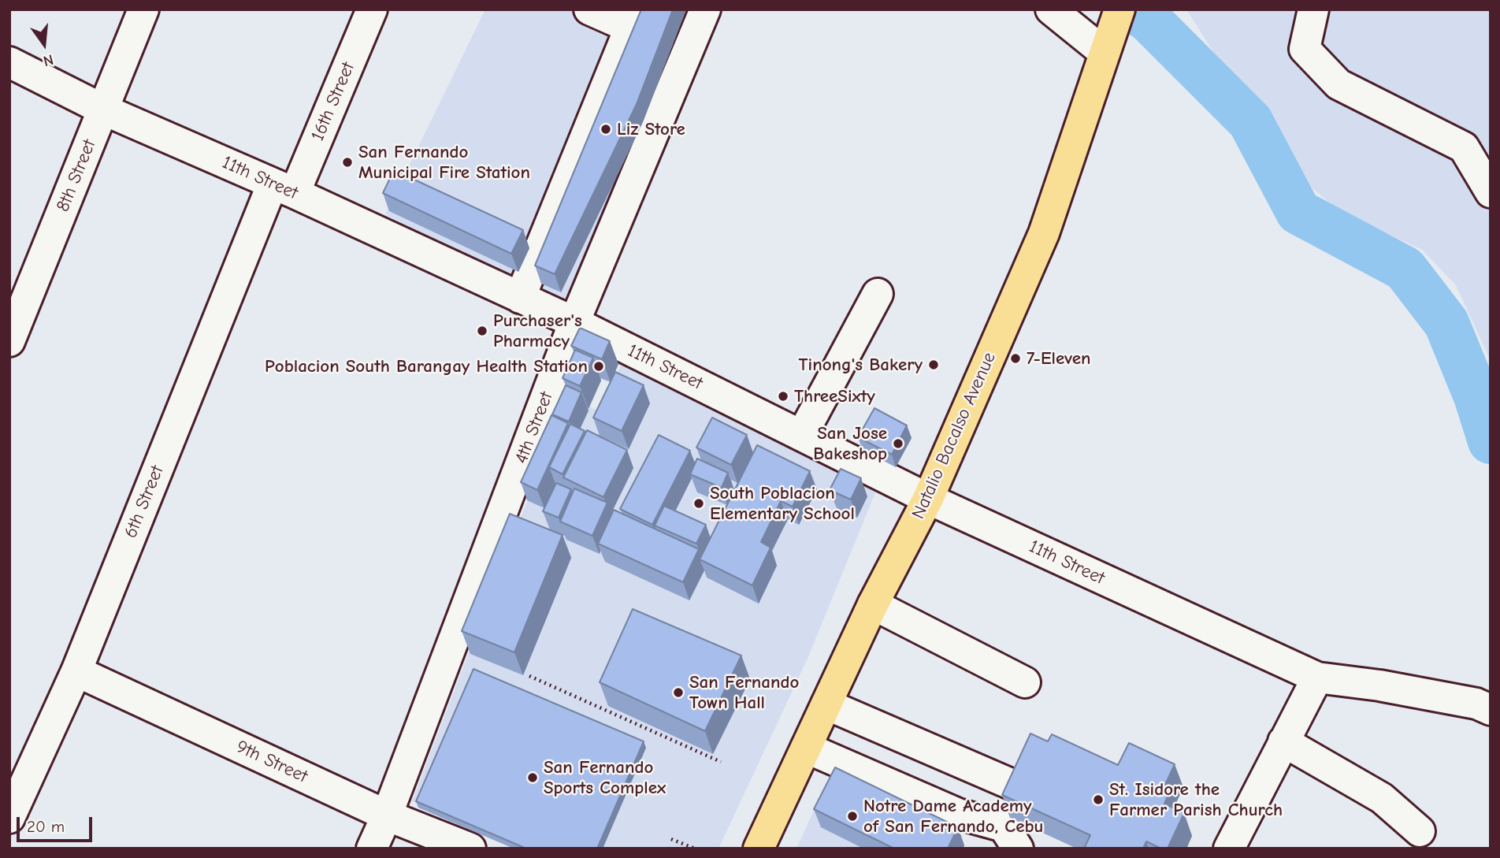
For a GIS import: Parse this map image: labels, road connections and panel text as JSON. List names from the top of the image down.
{
  "streets": {
    "highway": ["Natalio Bacalso Avenue"],
    "street": [
      "16th Street",
      "8th Street",
      "11th Street",
      "4th Street",
      "6th Street",
      "9th Street"
    ]
  },
  "crossings": [
    ["16th Street", "11th Street"],
    ["16th Street", "6th Street"],
    ["8th Street", "11th Street"],
    ["11th Street", "4th Street"],
    ["11th Street", "Natalio Bacalso Avenue"],
    ["11th Street", "6th Street"],
    ["4th Street", "9th Street"],
    ["6th Street", "9th Street"]
  ],
  "places": [
    "Liz Store",
    "San Fernando Municipal Fire Station",
    "Purchaser's Pharmacy",
    "7-Eleven",
    "Tinong's Bakery",
    "Poblacion South Barangay Health Station",
    "ThreeSixty",
    "San Jose Bakeshop",
    "South Poblacion Elementary School",
    "San Fernando Town Hall",
    "San Fernando Sports Complex",
    "St. Isidore the Farmer Parish Church",
    "Notre Dame Academy of San Fernando, Cebu"
  ],
  "scale_bar": "20 m",
  "north": "bottom"
}
